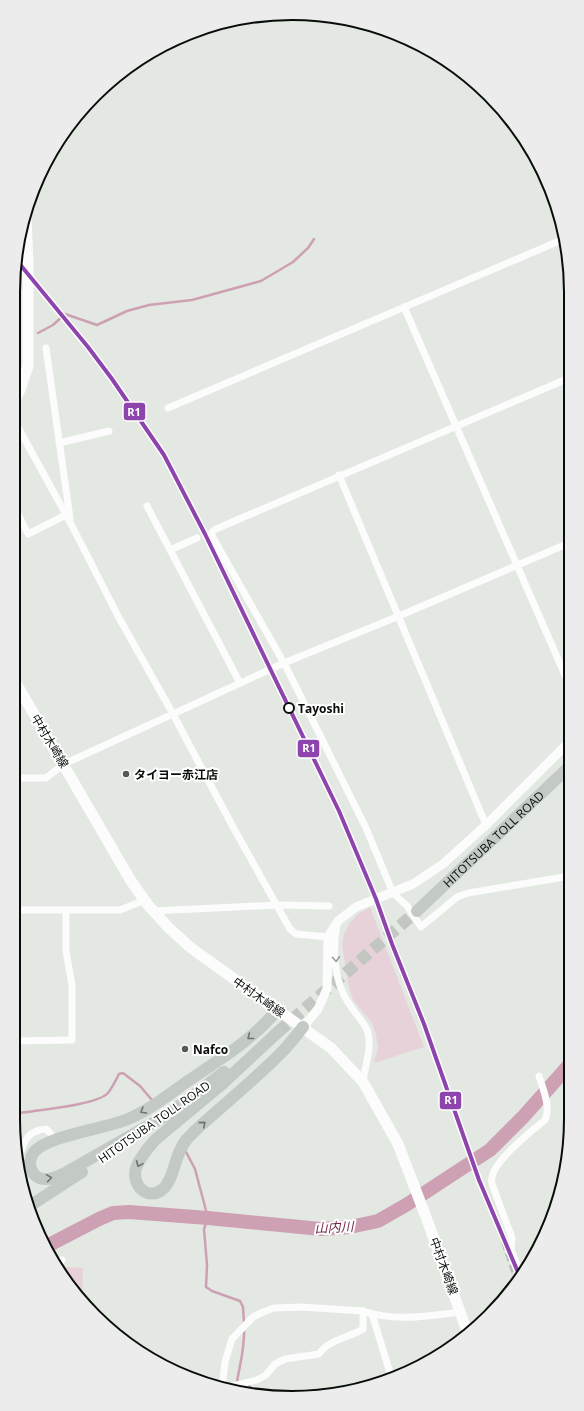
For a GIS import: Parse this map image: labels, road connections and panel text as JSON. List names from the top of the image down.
{
  "streets": {
    "main road": ["中村木崎線", "HITOTSUBA TOLL ROAD"]
  },
  "crossings": [
    ["中村木崎線", "HITOTSUBA TOLL ROAD"]
  ],
  "water": ["山内川"],
  "places": ["Tayoshi", "タイヨー赤江店", "Nafco"],
  "lines": ["transit line R1"]
}
